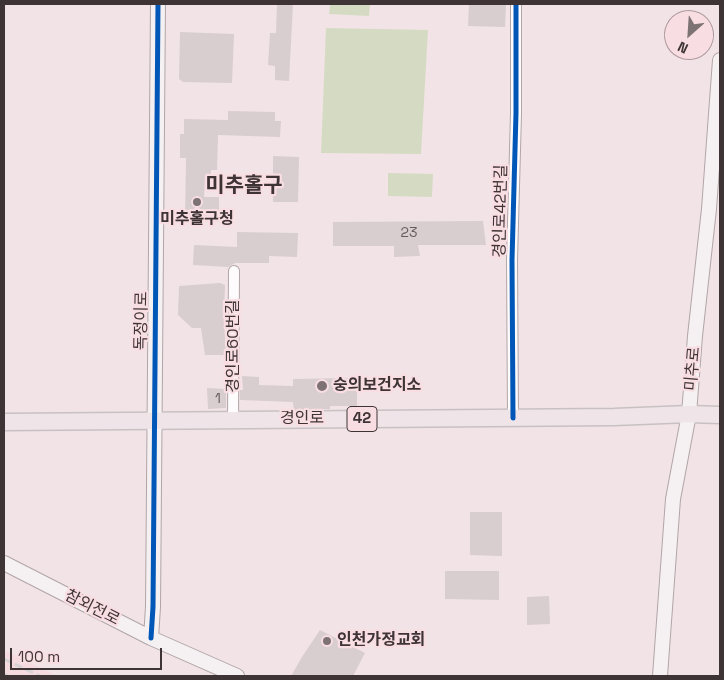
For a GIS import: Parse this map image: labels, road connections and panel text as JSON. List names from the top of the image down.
{
  "streets": {
    "main road": [
      "독정이로",
      "미추로",
      "경인로",
      "42",
      "참외전로"
    ],
    "street": ["경인로42번길", "경인로60번길"]
  },
  "crossings": [
    ["경인로42번길", "경인로"],
    ["독정이로", "경인로"],
    ["독정이로", "참외전로"],
    ["경인로60번길", "경인로"],
    ["미추로", "경인로"]
  ],
  "districts": ["미추홀구"],
  "places": ["미추홀구청", "숭의보건지소", "인천가정교회"],
  "house_numbers": ["23", "1"],
  "scale_bar": "100 m",
  "north": "bottom left"
}
